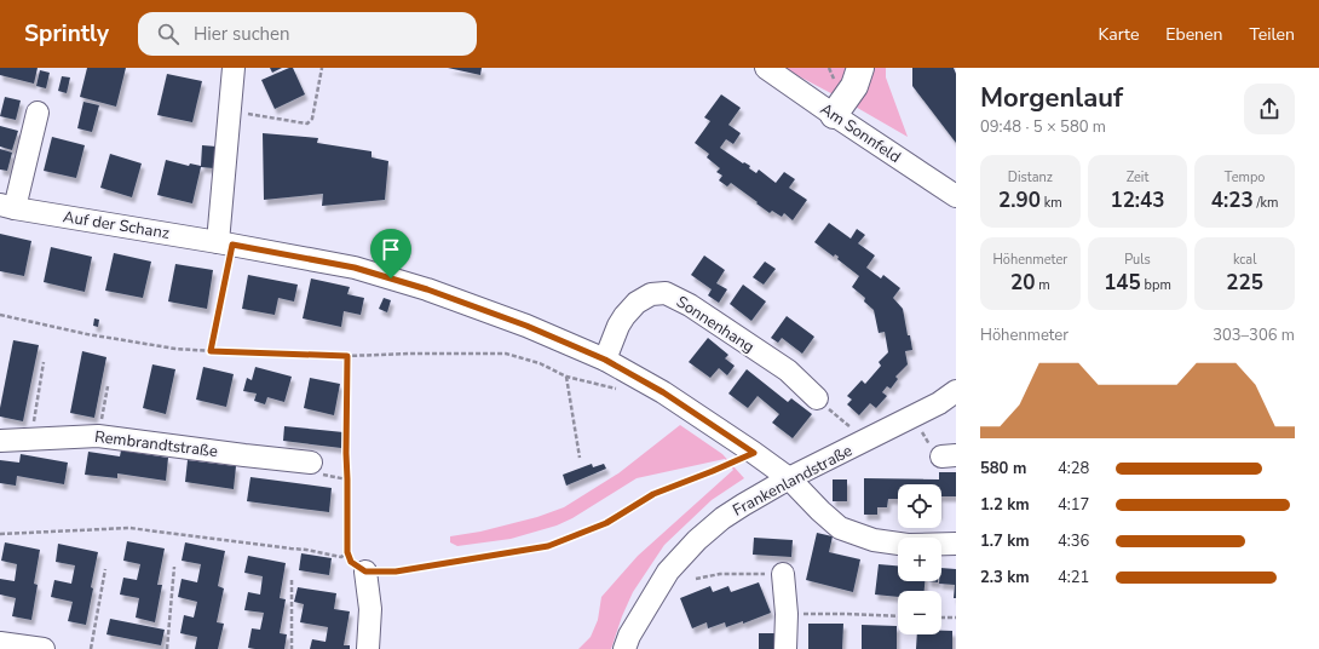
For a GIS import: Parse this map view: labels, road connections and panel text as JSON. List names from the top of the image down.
{
  "streets": {
    "street": [
      "Am Sonnfeld",
      "Auf der Schanz",
      "Sonnenhang",
      "Rembrandtstraße",
      "Frankenlandstraße"
    ]
  },
  "crossings": [
    ["Auf der Schanz", "Sonnenhang"],
    ["Auf der Schanz", "Frankenlandstraße"]
  ],
  "page": {
    "header": "Sprintly",
    "search": "Hier suchen",
    "nav": ["Karte", "Ebenen", "Teilen"],
    "heading": ["Morgenlauf", "09:48 · 5 × 580 m"],
    "stats": [
      ["Distanz", "2.90 km"],
      ["Zeit", "12:43"],
      ["Tempo", "4:23 /km"],
      ["Höhenmeter", "20 m"],
      ["Puls", "145 bpm"],
      ["kcal", "225"]
    ],
    "chart": ["Höhenmeter", "303–306 m"],
    "list": [
      {
        "name": "580 m",
        "note": "4:28"
      },
      {
        "name": "1.2 km",
        "note": "4:17"
      },
      {
        "name": "1.7 km",
        "note": "4:36"
      },
      {
        "name": "2.3 km",
        "note": "4:21"
      }
    ],
    "map_buttons": ["+", "−"]
  }
}
